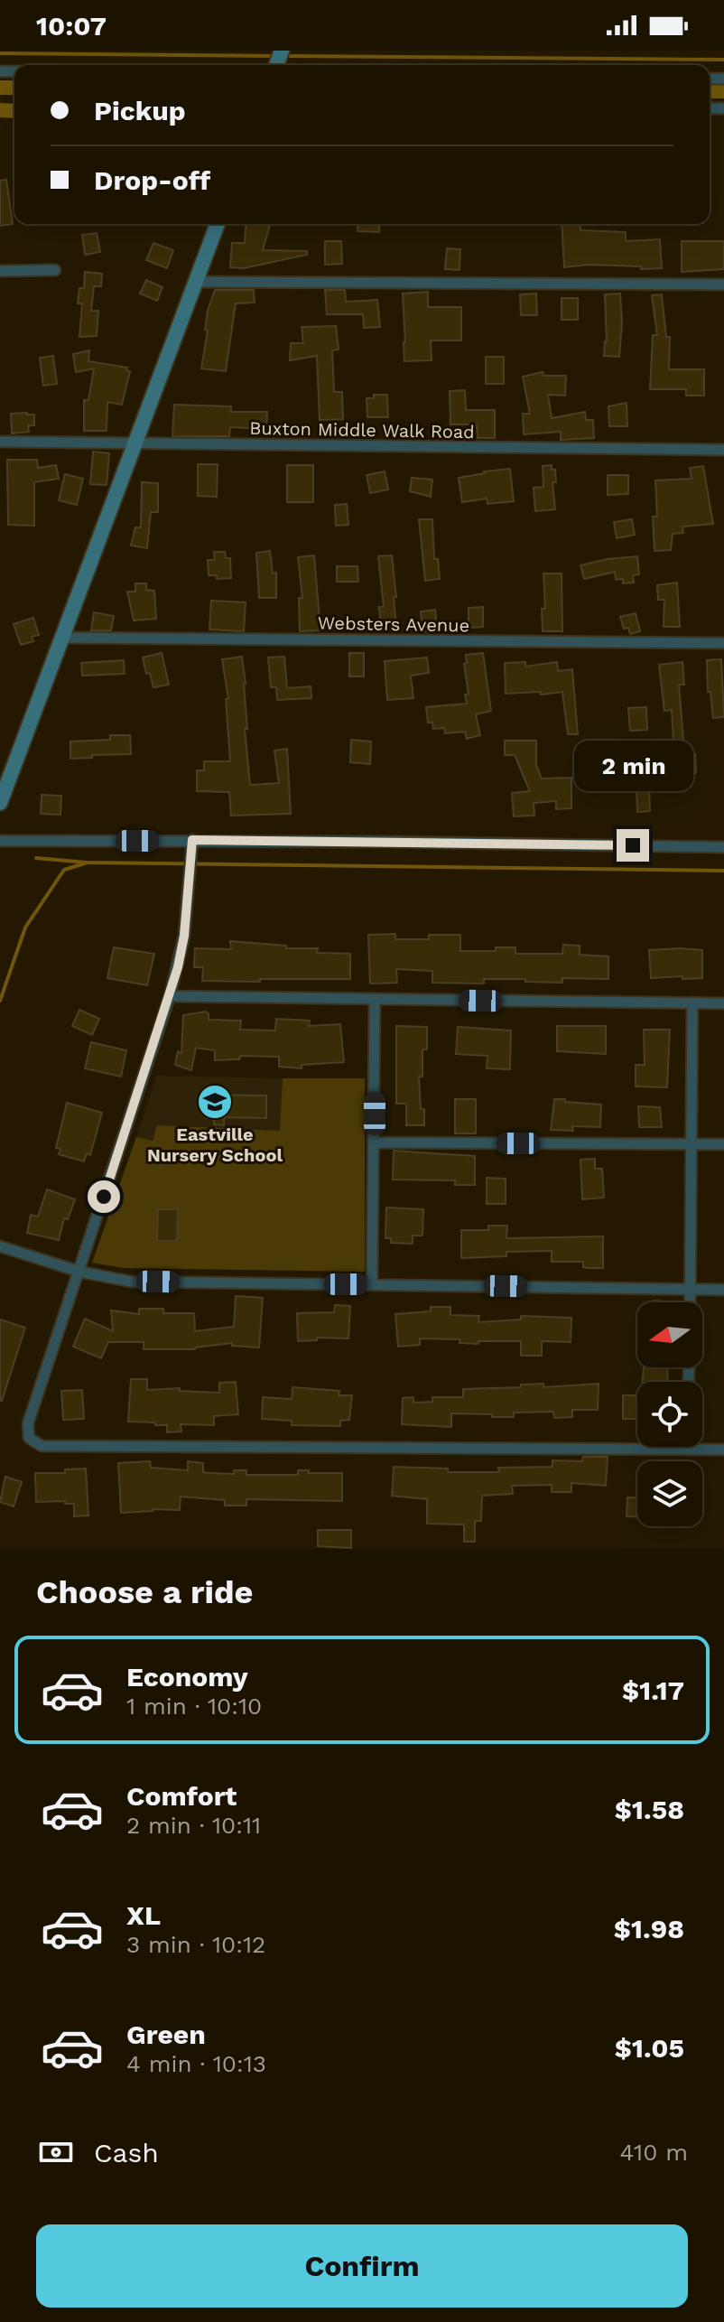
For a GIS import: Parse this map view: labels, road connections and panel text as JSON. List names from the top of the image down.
{
  "streets": {
    "street": ["Buxton Middle Walk Road", "Websters Avenue"]
  },
  "places": {
    "school or university": ["Eastville Nursery School"]
  },
  "north": "left",
  "page": {
    "status": "10:07",
    "banner": ["Pickup", "Drop-off"],
    "bubble": "2 min",
    "heading": "Choose a ride",
    "list": [
      {
        "name": "Economy",
        "note": "1 min · 10:10",
        "value": "$1.17"
      },
      {
        "name": "Comfort",
        "note": "2 min · 10:11",
        "value": "$1.58"
      },
      {
        "name": "XL",
        "note": "3 min · 10:12",
        "value": "$1.98"
      },
      {
        "name": "Green",
        "note": "4 min · 10:13",
        "value": "$1.05"
      }
    ],
    "pay": ["Cash", "410 m"],
    "buttons": "Confirm"
  }
}
